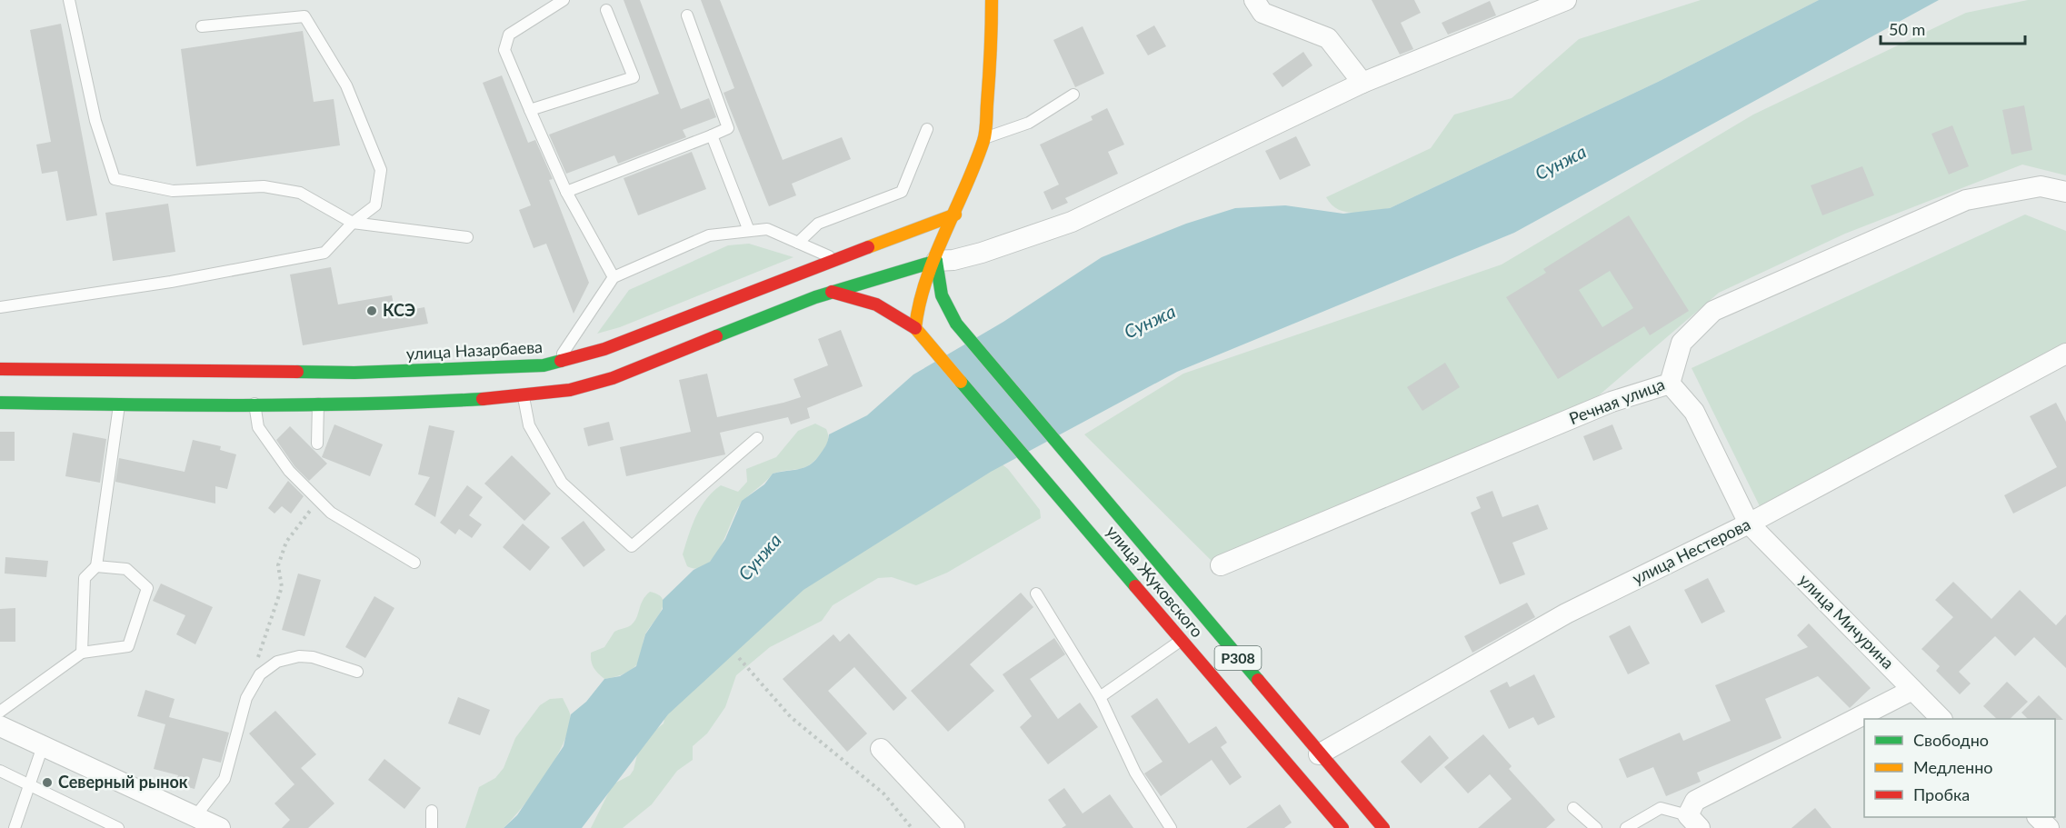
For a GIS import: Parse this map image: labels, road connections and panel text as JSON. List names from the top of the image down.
{
  "streets": {
    "main road": ["улица Назарбаева", "улица Жуковского", "P308"],
    "street": ["Речная улица", "улица Нестерова", "улица Мичурина"]
  },
  "crossings": [
    ["Речная улица", "улица Мичурина"],
    ["улица Нестерова", "улица Мичурина"],
    ["улица Нестерова", "P308"]
  ],
  "water": ["Сунжа"],
  "places": ["КСЭ", "Северный рынок"],
  "legend": ["Свободно", "Медленно", "Пробка"],
  "scale_bar": "50 m"
}
